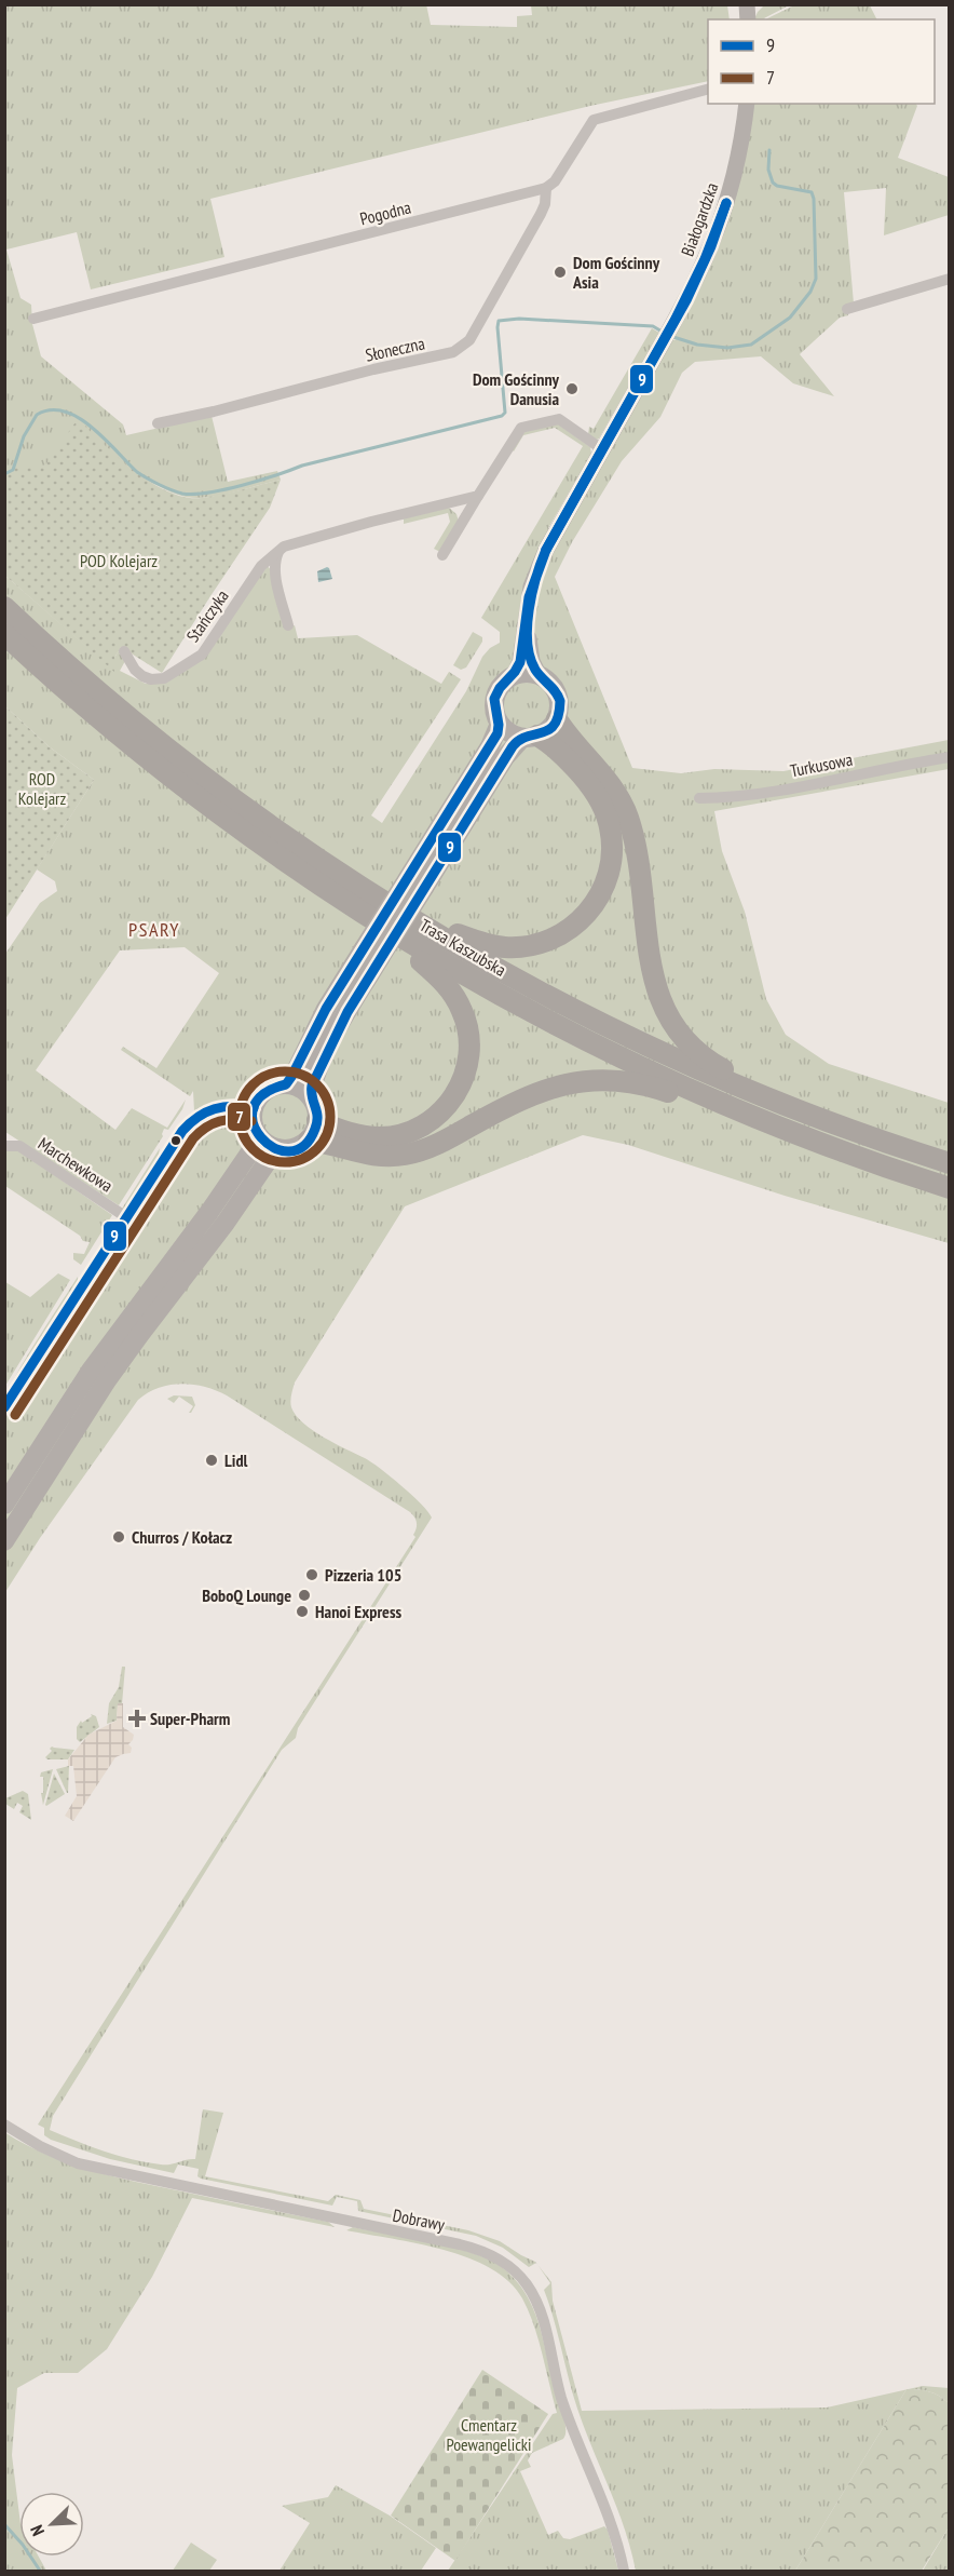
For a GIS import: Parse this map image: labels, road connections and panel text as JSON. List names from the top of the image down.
{
  "streets": {
    "highway": ["Trasa Kaszubska"],
    "main road": ["Białogardzka"],
    "street": [
      "Pogodna",
      "Słoneczna",
      "Stańczyka",
      "Turkusowa",
      "Marchewkowa",
      "Dobrawy"
    ]
  },
  "crossings": [
    ["Pogodna", "Słoneczna"]
  ],
  "districts": ["PSARY"],
  "parks": ["POD Kolejarz", "ROD Kolejarz", "Cmentarz Poewangelicki"],
  "places": {
    "other": [
      "Dom Gościnny Asia",
      "Dom Gościnny Danusia",
      "Lidl",
      "Churros / Kołacz",
      "Pizzeria 105",
      "BoboQ Lounge",
      "Hanoi Express"
    ],
    "health": ["Super-Pharm"]
  },
  "lines": ["transit line 9", "transit line 7"],
  "legend": ["9", "7"],
  "north": "bottom left"
}
